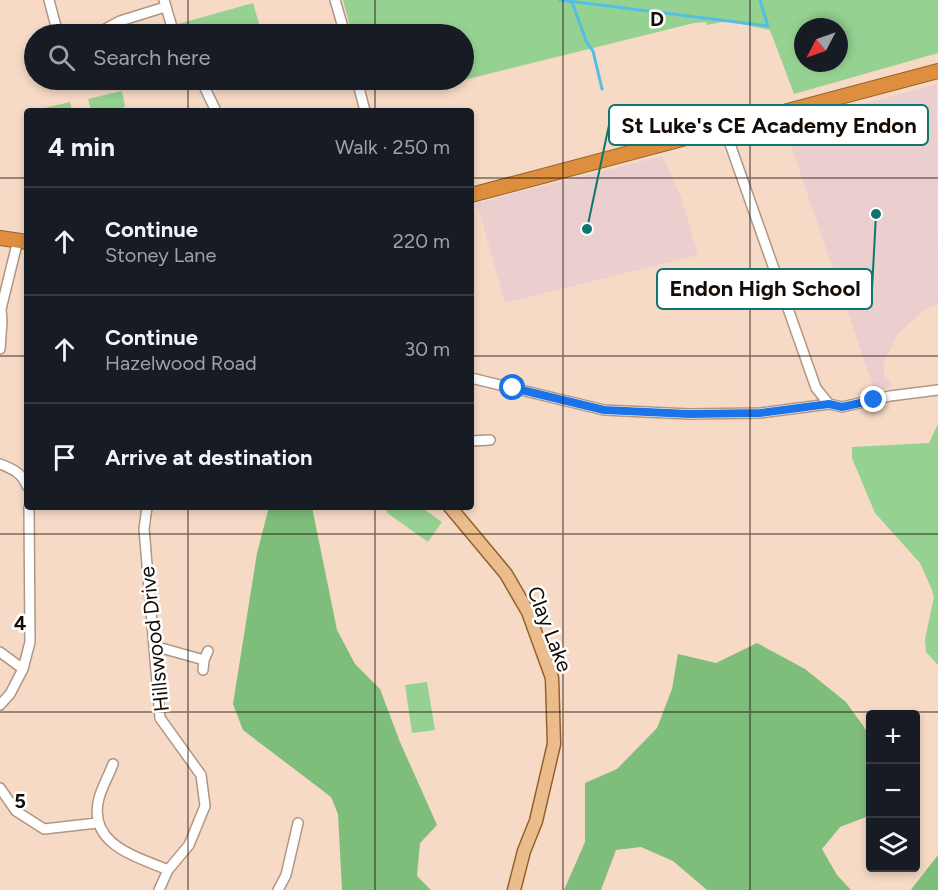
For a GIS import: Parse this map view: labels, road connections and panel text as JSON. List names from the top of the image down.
{
  "streets": {
    "main road": ["Clay Lake"],
    "street": ["Hillswood Drive"]
  },
  "places": ["Endon High School", "St Luke's CE Academy Endon"],
  "north": "bottom left",
  "page": {
    "search": "Search here",
    "heading": ["4 min", "Walk · 250 m"],
    "list": [
      ["Continue", "Stoney Lane", "220 m"],
      ["Continue", "Hazelwood Road", "30 m"],
      "Arrive at destination"
    ],
    "map_buttons": ["+", "−"]
  },
  "grid": {
    "columns": ["D"],
    "rows": ["4", "5"]
  }
}
